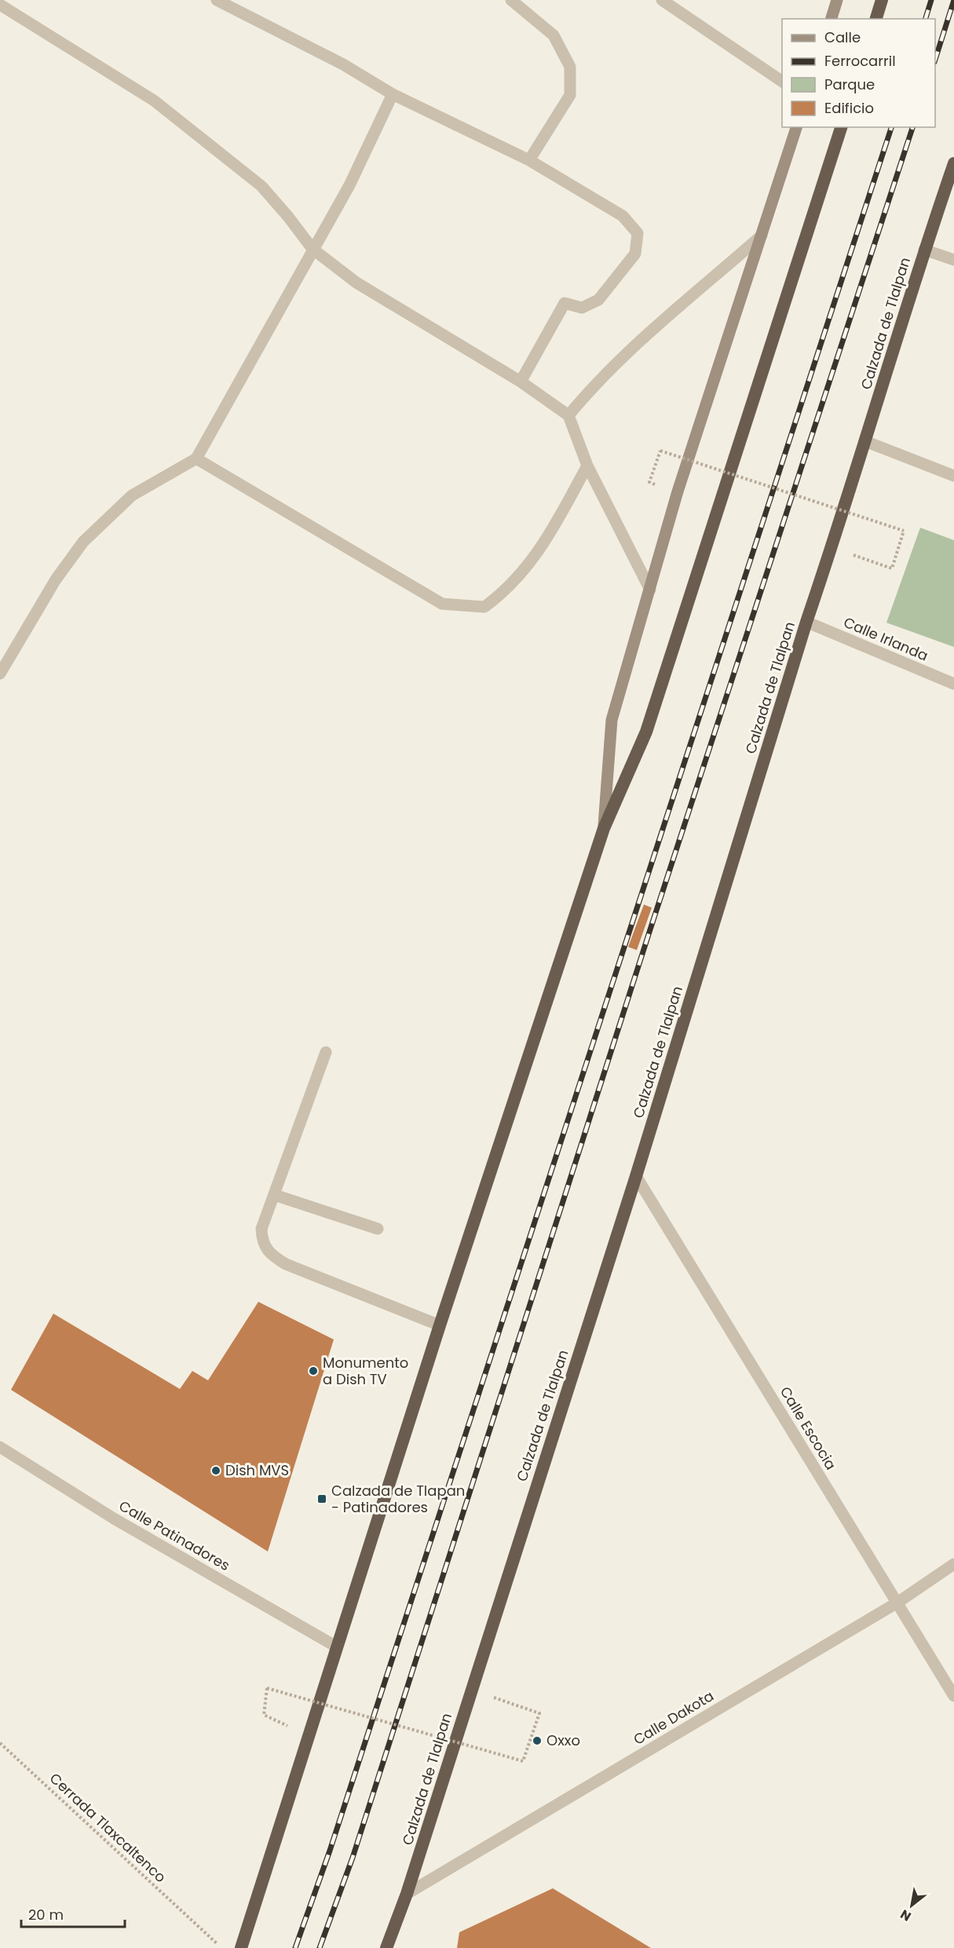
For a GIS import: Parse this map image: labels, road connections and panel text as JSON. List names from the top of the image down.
{
  "streets": {
    "highway": ["Calzada de Tlalpan"],
    "street": [
      "Calle Irlanda",
      "Calle Escocia",
      "Calle Patinadores",
      "Calle Dakota"
    ],
    "path": ["Cerrada Tlaxcaltenco"]
  },
  "crossings": [
    ["Calzada de Tlalpan", "Calle Irlanda"],
    ["Calzada de Tlalpan", "Calle Escocia"],
    ["Calzada de Tlalpan", "Calle Dakota"],
    ["Calle Escocia", "Calle Dakota"]
  ],
  "places": {
    "other": ["Monumento a Dish TV", "Dish MVS", "Oxxo"],
    "transit": ["Calzada de Tlapan - Patinadores"]
  },
  "legend": [
    "Calle",
    "Ferrocarril",
    "Parque",
    "Edificio"
  ],
  "scale_bar": "20 m",
  "north": "bottom left"
}
